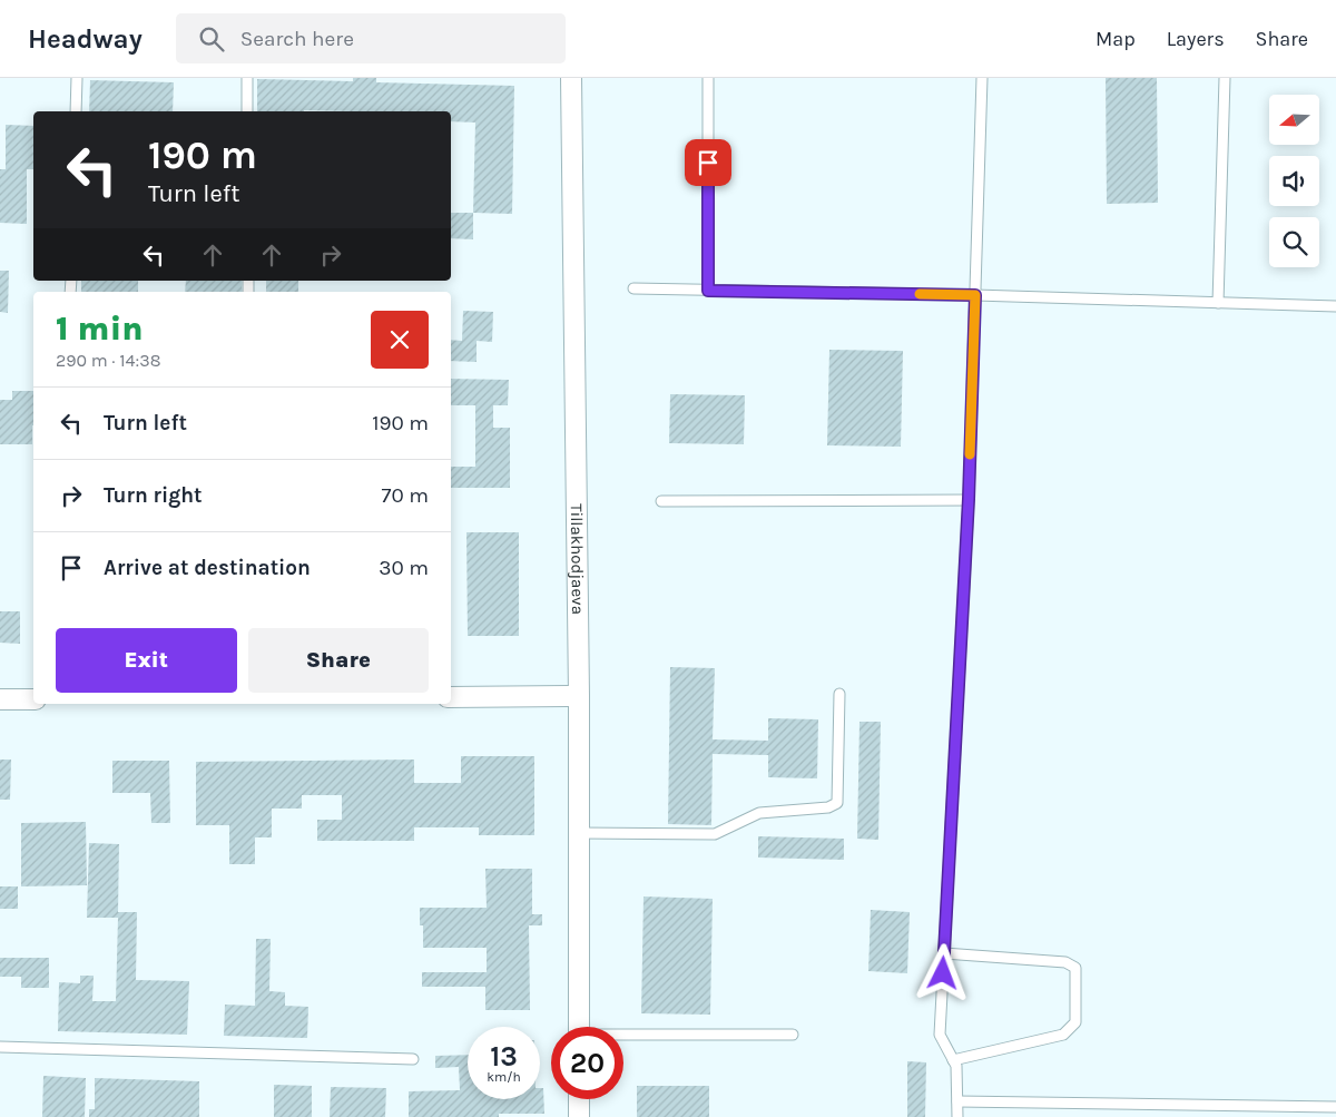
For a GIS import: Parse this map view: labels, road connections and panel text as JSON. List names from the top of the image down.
{
  "streets": {
    "street": ["Tillakhodjaeva"]
  },
  "north": "left",
  "page": {
    "header": "Headway",
    "search": "Search here",
    "nav": ["Map", "Layers", "Share"],
    "turn": ["190 m", "Turn left"],
    "heading": ["1 min", "290 m · 14:38"],
    "list": [
      {
        "name": "Turn left",
        "value": "190 m"
      },
      {
        "name": "Turn right",
        "value": "70 m"
      },
      {
        "name": "Arrive at destination",
        "value": "30 m"
      }
    ],
    "buttons": ["Exit", "Share"],
    "speed": "13 km/h",
    "limit": "20"
  }
}
